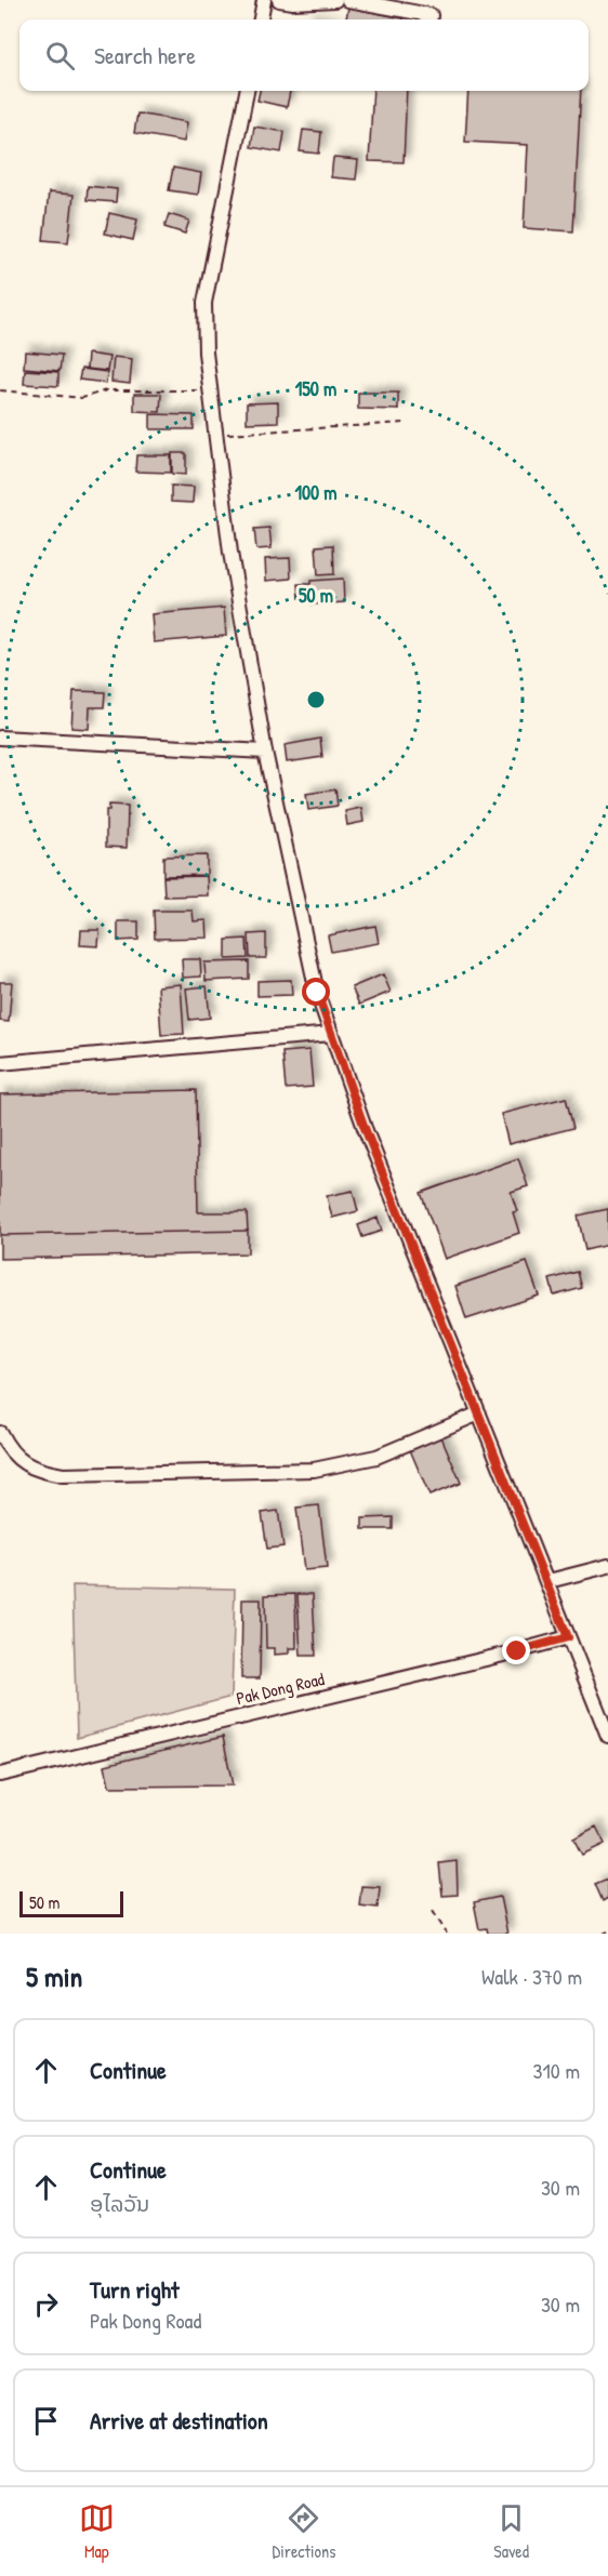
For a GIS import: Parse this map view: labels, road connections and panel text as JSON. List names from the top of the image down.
{
  "streets": {
    "street": ["Pak Dong Road"]
  },
  "scale_bar": "50 m",
  "page": {
    "search": "Search here",
    "scale": "50 m",
    "heading": ["5 min", "Walk · 370 m"],
    "list": [
      ["Continue", "310 m"],
      ["Continue", "ອຸໄລວັນ", "30 m"],
      ["Turn right", "Pak Dong Road", "30 m"],
      "Arrive at destination"
    ],
    "nav": ["Map", "Directions", "Saved"]
  },
  "rings": ["150 m", "100 m", "50 m"]
}
